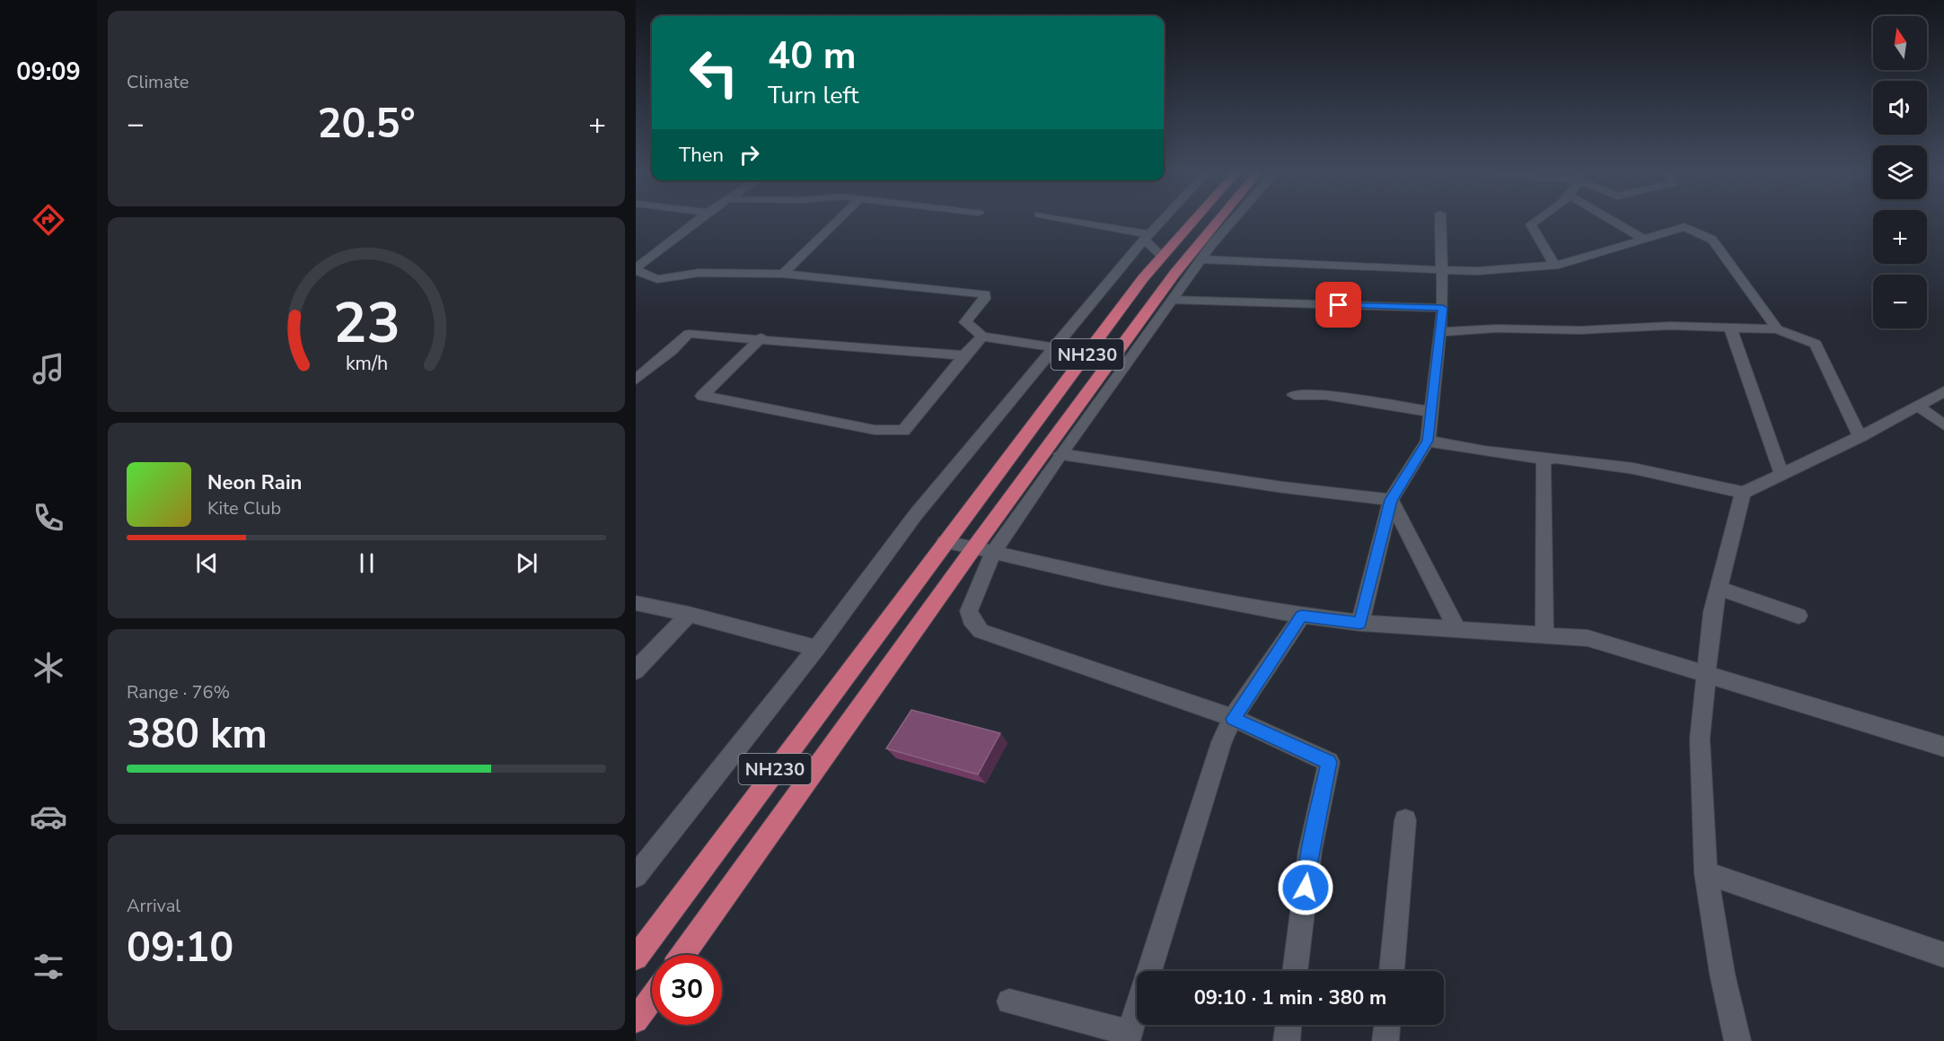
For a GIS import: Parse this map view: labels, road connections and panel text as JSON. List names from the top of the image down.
{
  "streets": {
    "highway": ["NH230"]
  },
  "north": "top",
  "page": {
    "tabs": "09:09",
    "tile": [
      "Climate",
      ["Range · 76%", "380 km"],
      ["Arrival", "09:10"]
    ],
    "map_buttons": ["+", "−"],
    "turn": ["40 m", "Turn left"],
    "heat": ["−", "20.5°", "+"],
    "then": "Then",
    "song": ["Neon Rain", "Kite Club"],
    "limit": "30",
    "trip": "09:10 · 1 min · 380 m",
    "gauge": ["23", "km/h"]
  }
}
